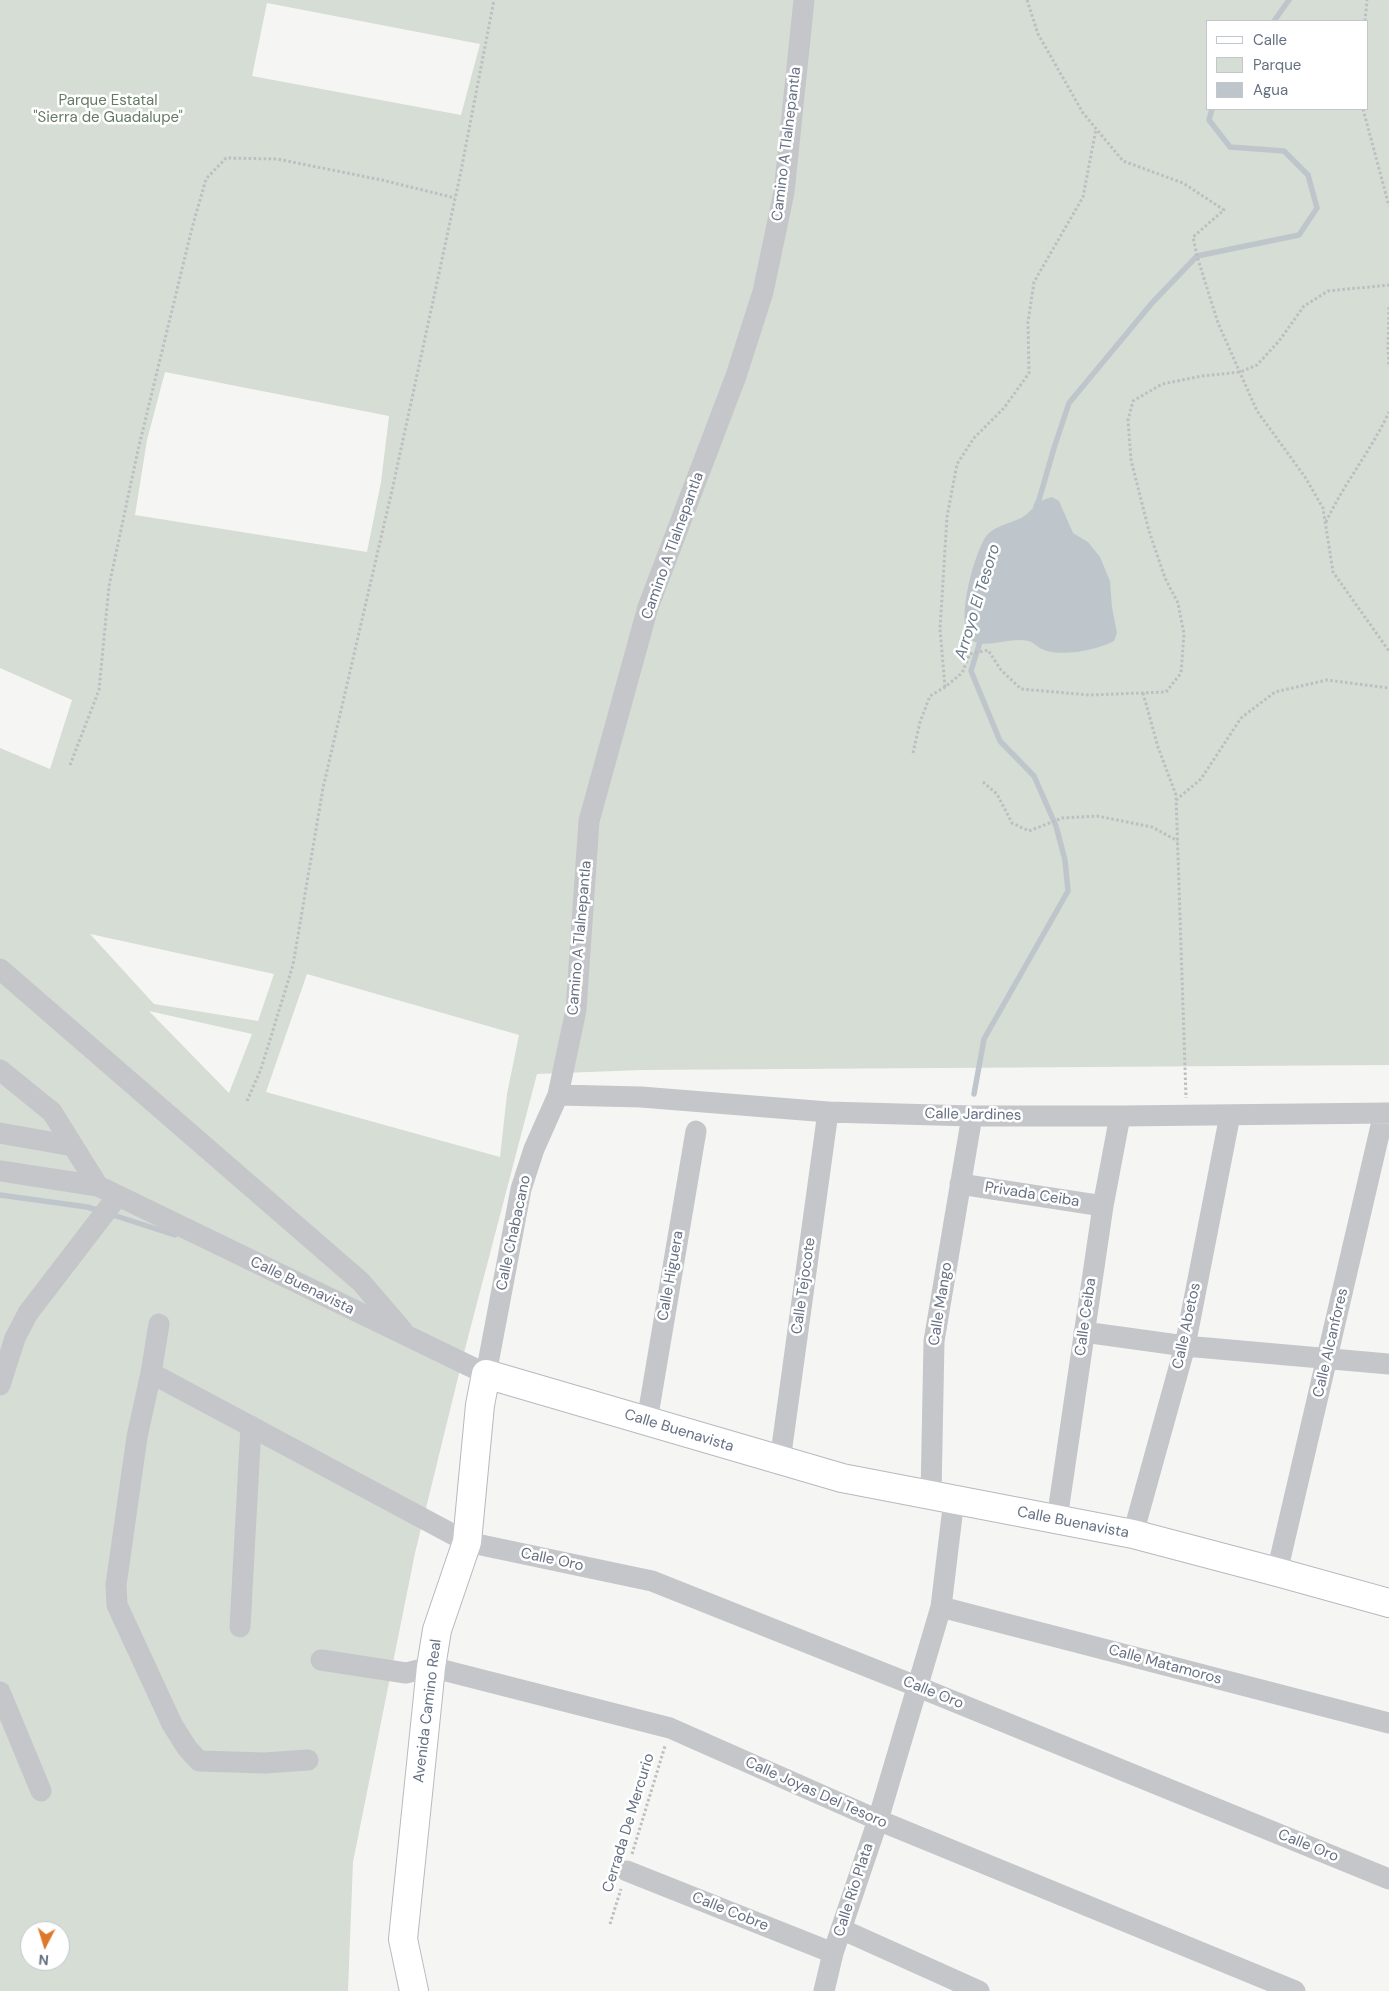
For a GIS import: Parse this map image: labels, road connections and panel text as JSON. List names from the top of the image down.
{
  "streets": {
    "street": [
      "Camino A Tlalnepantla",
      "Calle Jardines",
      "Privada Ceiba",
      "Calle Chabacano",
      "Calle Higuera",
      "Calle Buenavista",
      "Calle Tejocote",
      "Calle Mango",
      "Calle Ceiba",
      "Calle Abetos",
      "Calle Alcanfores",
      "Calle Oro",
      "Calle Matamoros",
      "Avenida Camino Real",
      "Calle Joyas Del Tesoro",
      "Calle Río Plata",
      "Calle Cobre"
    ],
    "path": ["Cerrada De Mercurio"]
  },
  "crossings": [
    ["Camino A Tlalnepantla", "Calle Jardines"],
    ["Camino A Tlalnepantla", "Calle Chabacano"],
    ["Calle Jardines", "Calle Chabacano"],
    ["Calle Jardines", "Calle Tejocote"],
    ["Calle Jardines", "Calle Mango"],
    ["Calle Jardines", "Calle Ceiba"],
    ["Calle Jardines", "Calle Abetos"],
    ["Calle Jardines", "Calle Alcanfores"],
    ["Privada Ceiba", "Calle Mango"],
    ["Privada Ceiba", "Calle Ceiba"],
    ["Calle Chabacano", "Calle Buenavista"],
    ["Calle Chabacano", "Avenida Camino Real"],
    ["Calle Higuera", "Calle Buenavista"],
    ["Calle Buenavista", "Calle Tejocote"],
    ["Calle Buenavista", "Calle Mango"],
    ["Calle Buenavista", "Calle Ceiba"],
    ["Calle Buenavista", "Calle Abetos"],
    ["Calle Buenavista", "Calle Alcanfores"],
    ["Calle Buenavista", "Avenida Camino Real"],
    ["Calle Buenavista", "Calle Río Plata"],
    ["Calle Mango", "Calle Río Plata"],
    ["Calle Oro", "Avenida Camino Real"],
    ["Calle Oro", "Calle Río Plata"],
    ["Calle Matamoros", "Calle Río Plata"],
    ["Avenida Camino Real", "Calle Joyas Del Tesoro"],
    ["Calle Joyas Del Tesoro", "Cerrada De Mercurio"],
    ["Calle Joyas Del Tesoro", "Calle Río Plata"],
    ["Cerrada De Mercurio", "Calle Cobre"],
    ["Calle Río Plata", "Calle Cobre"]
  ],
  "water": ["Arroyo El Tesoro"],
  "parks": ["Parque Estatal \"Sierra de Guadalupe\""],
  "legend": ["Calle", "Parque", "Agua"],
  "north": "bottom"
}
